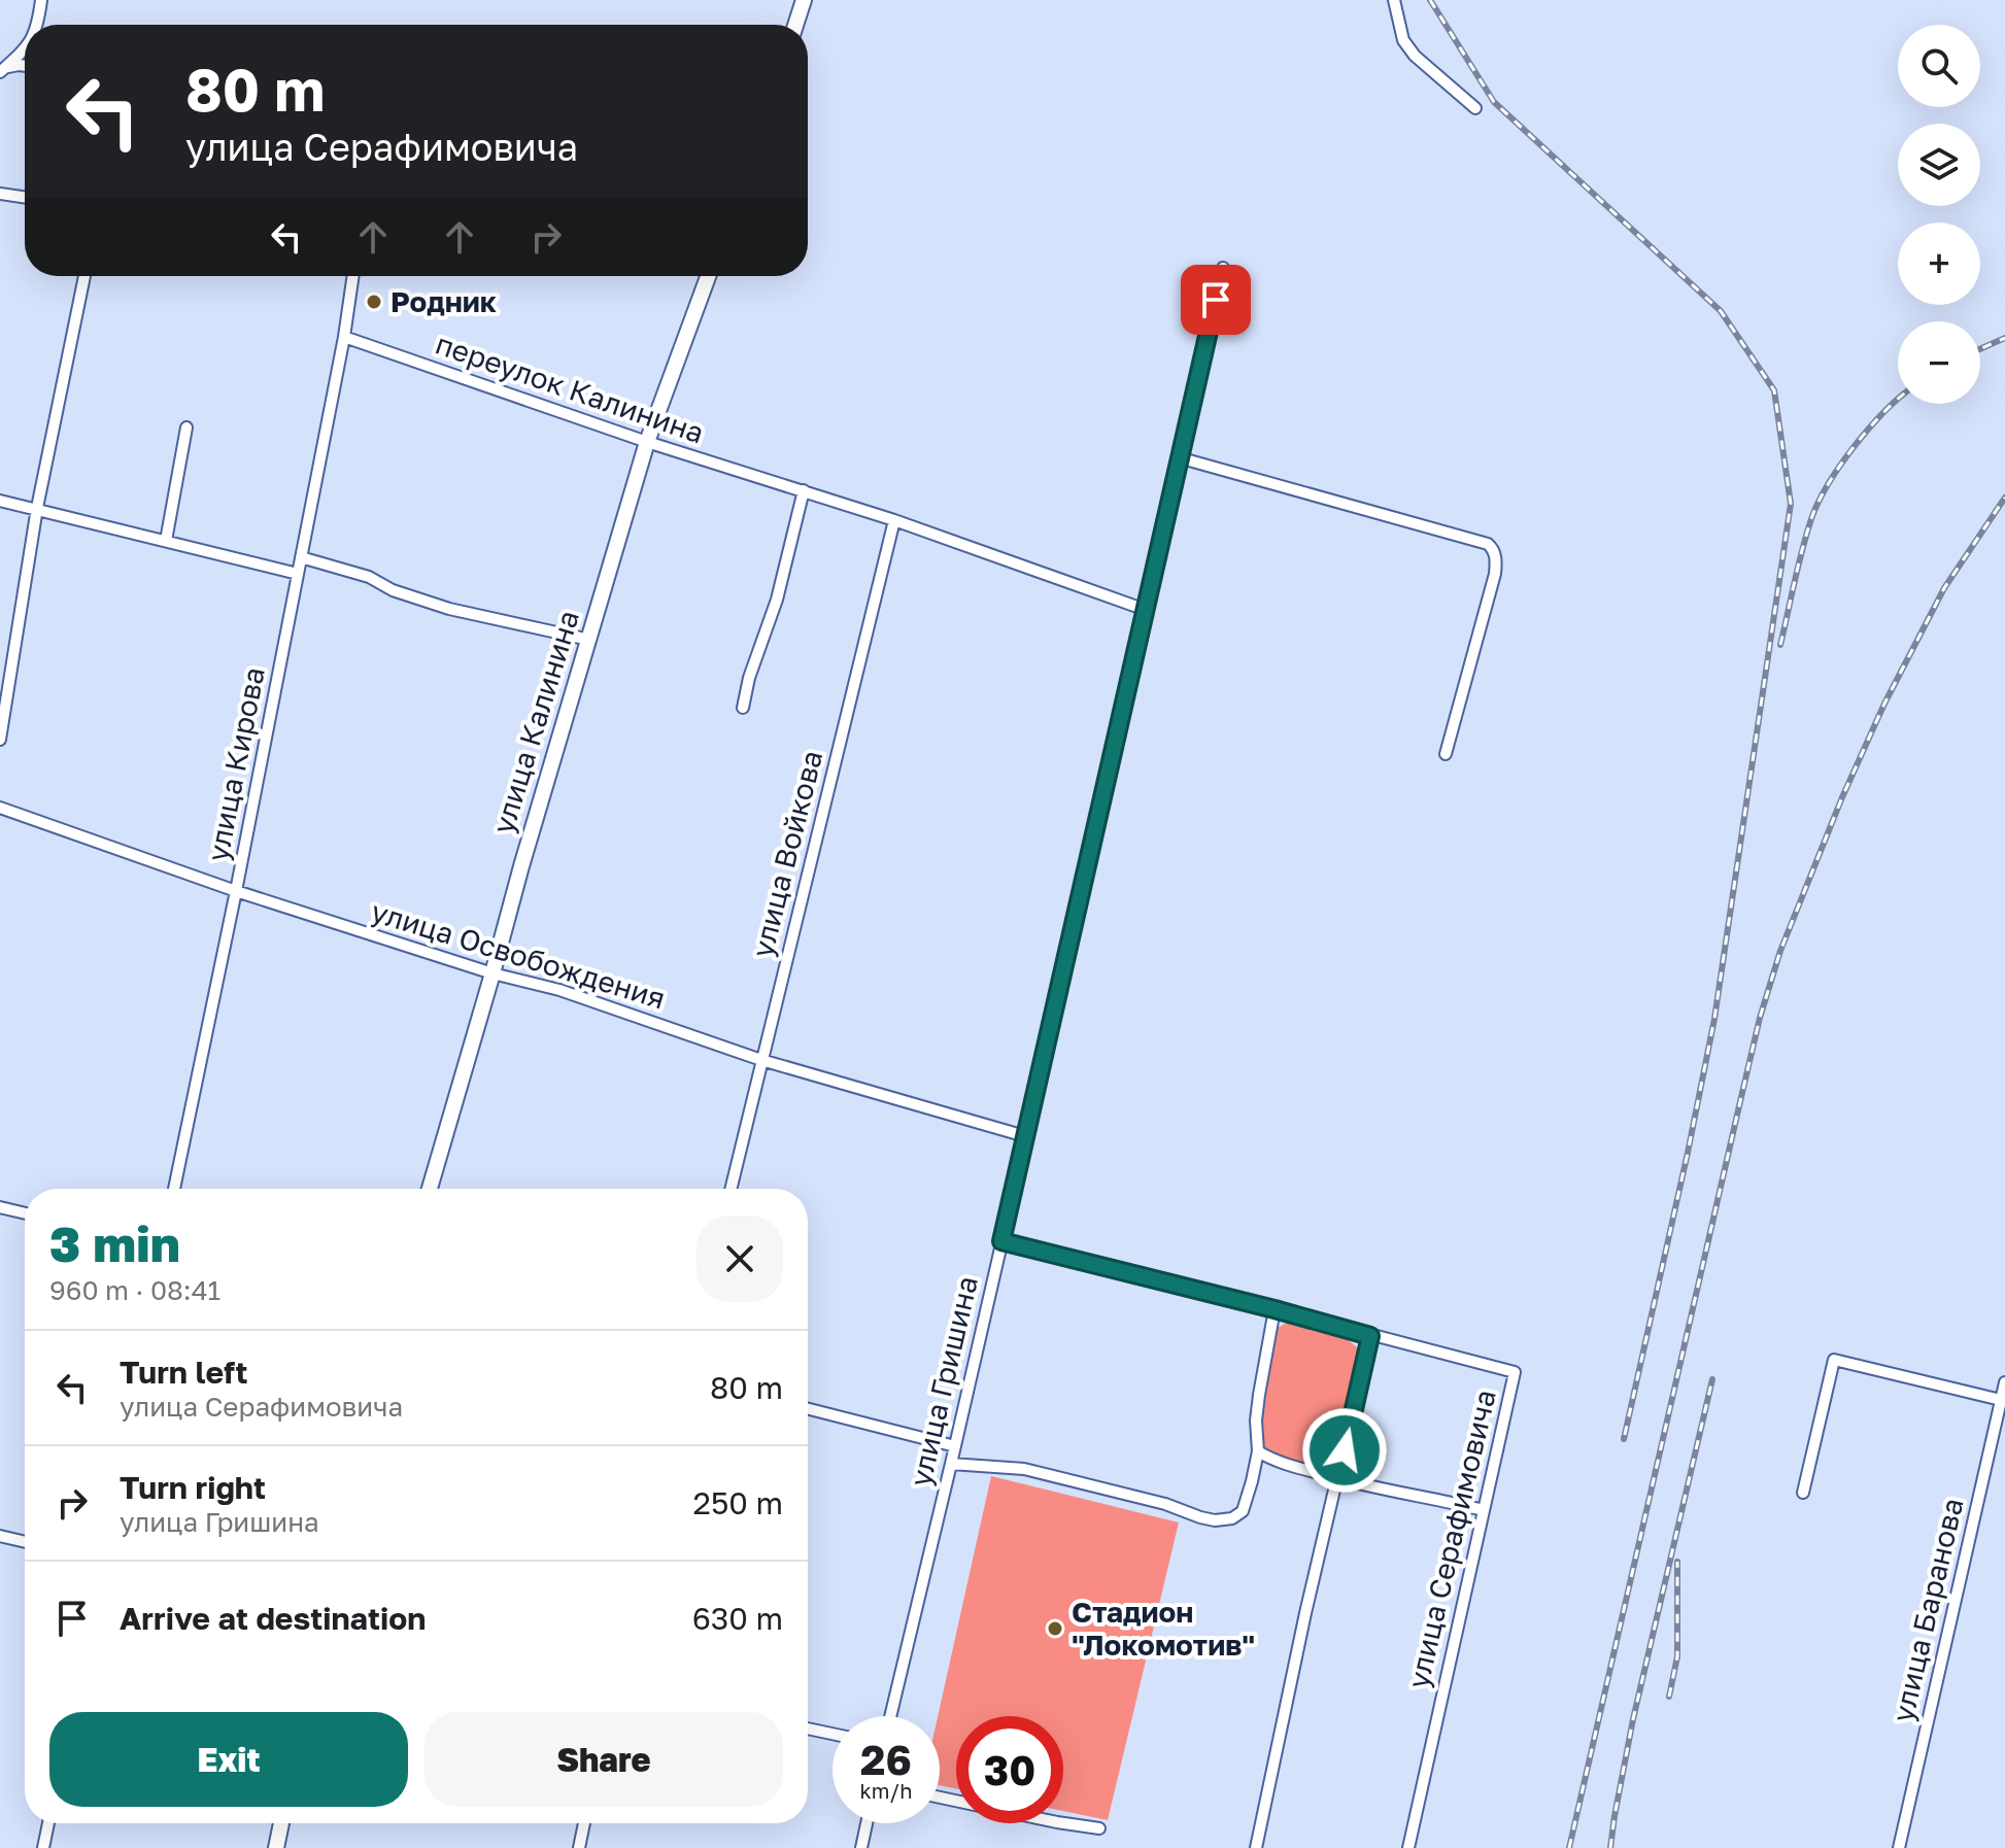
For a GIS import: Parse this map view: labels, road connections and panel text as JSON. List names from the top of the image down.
{
  "streets": {
    "street": [
      "переулок Калинина",
      "улица Калинина",
      "улица Кирова",
      "улица Войкова",
      "улица Освобождения",
      "улица Гришина",
      "улица Серафимовича",
      "улица Баранова"
    ]
  },
  "crossings": [
    ["переулок Калинина", "улица Калинина"],
    ["переулок Калинина", "улица Кирова"],
    ["переулок Калинина", "улица Войкова"],
    ["переулок Калинина", "улица Гришина"],
    ["улица Калинина", "улица Освобождения"],
    ["улица Кирова", "улица Освобождения"],
    ["улица Войкова", "улица Освобождения"],
    ["улица Освобождения", "улица Гришина"],
    ["улица Гришина", "улица Серафимовича"]
  ],
  "places": ["Родник", "Стадион \"Локомотив\""],
  "page": {
    "map_buttons": ["+", "−"],
    "turn": ["80 m", "улица Серафимовича"],
    "heading": ["3 min", "960 m · 08:41"],
    "list": [
      {
        "name": "Turn left",
        "note": "улица Серафимовича",
        "value": "80 m"
      },
      {
        "name": "Turn right",
        "note": "улица Гришина",
        "value": "250 m"
      },
      {
        "name": "Arrive at destination",
        "value": "630 m"
      }
    ],
    "buttons": ["Exit", "Share"],
    "speed": "26 km/h",
    "limit": "30"
  }
}
